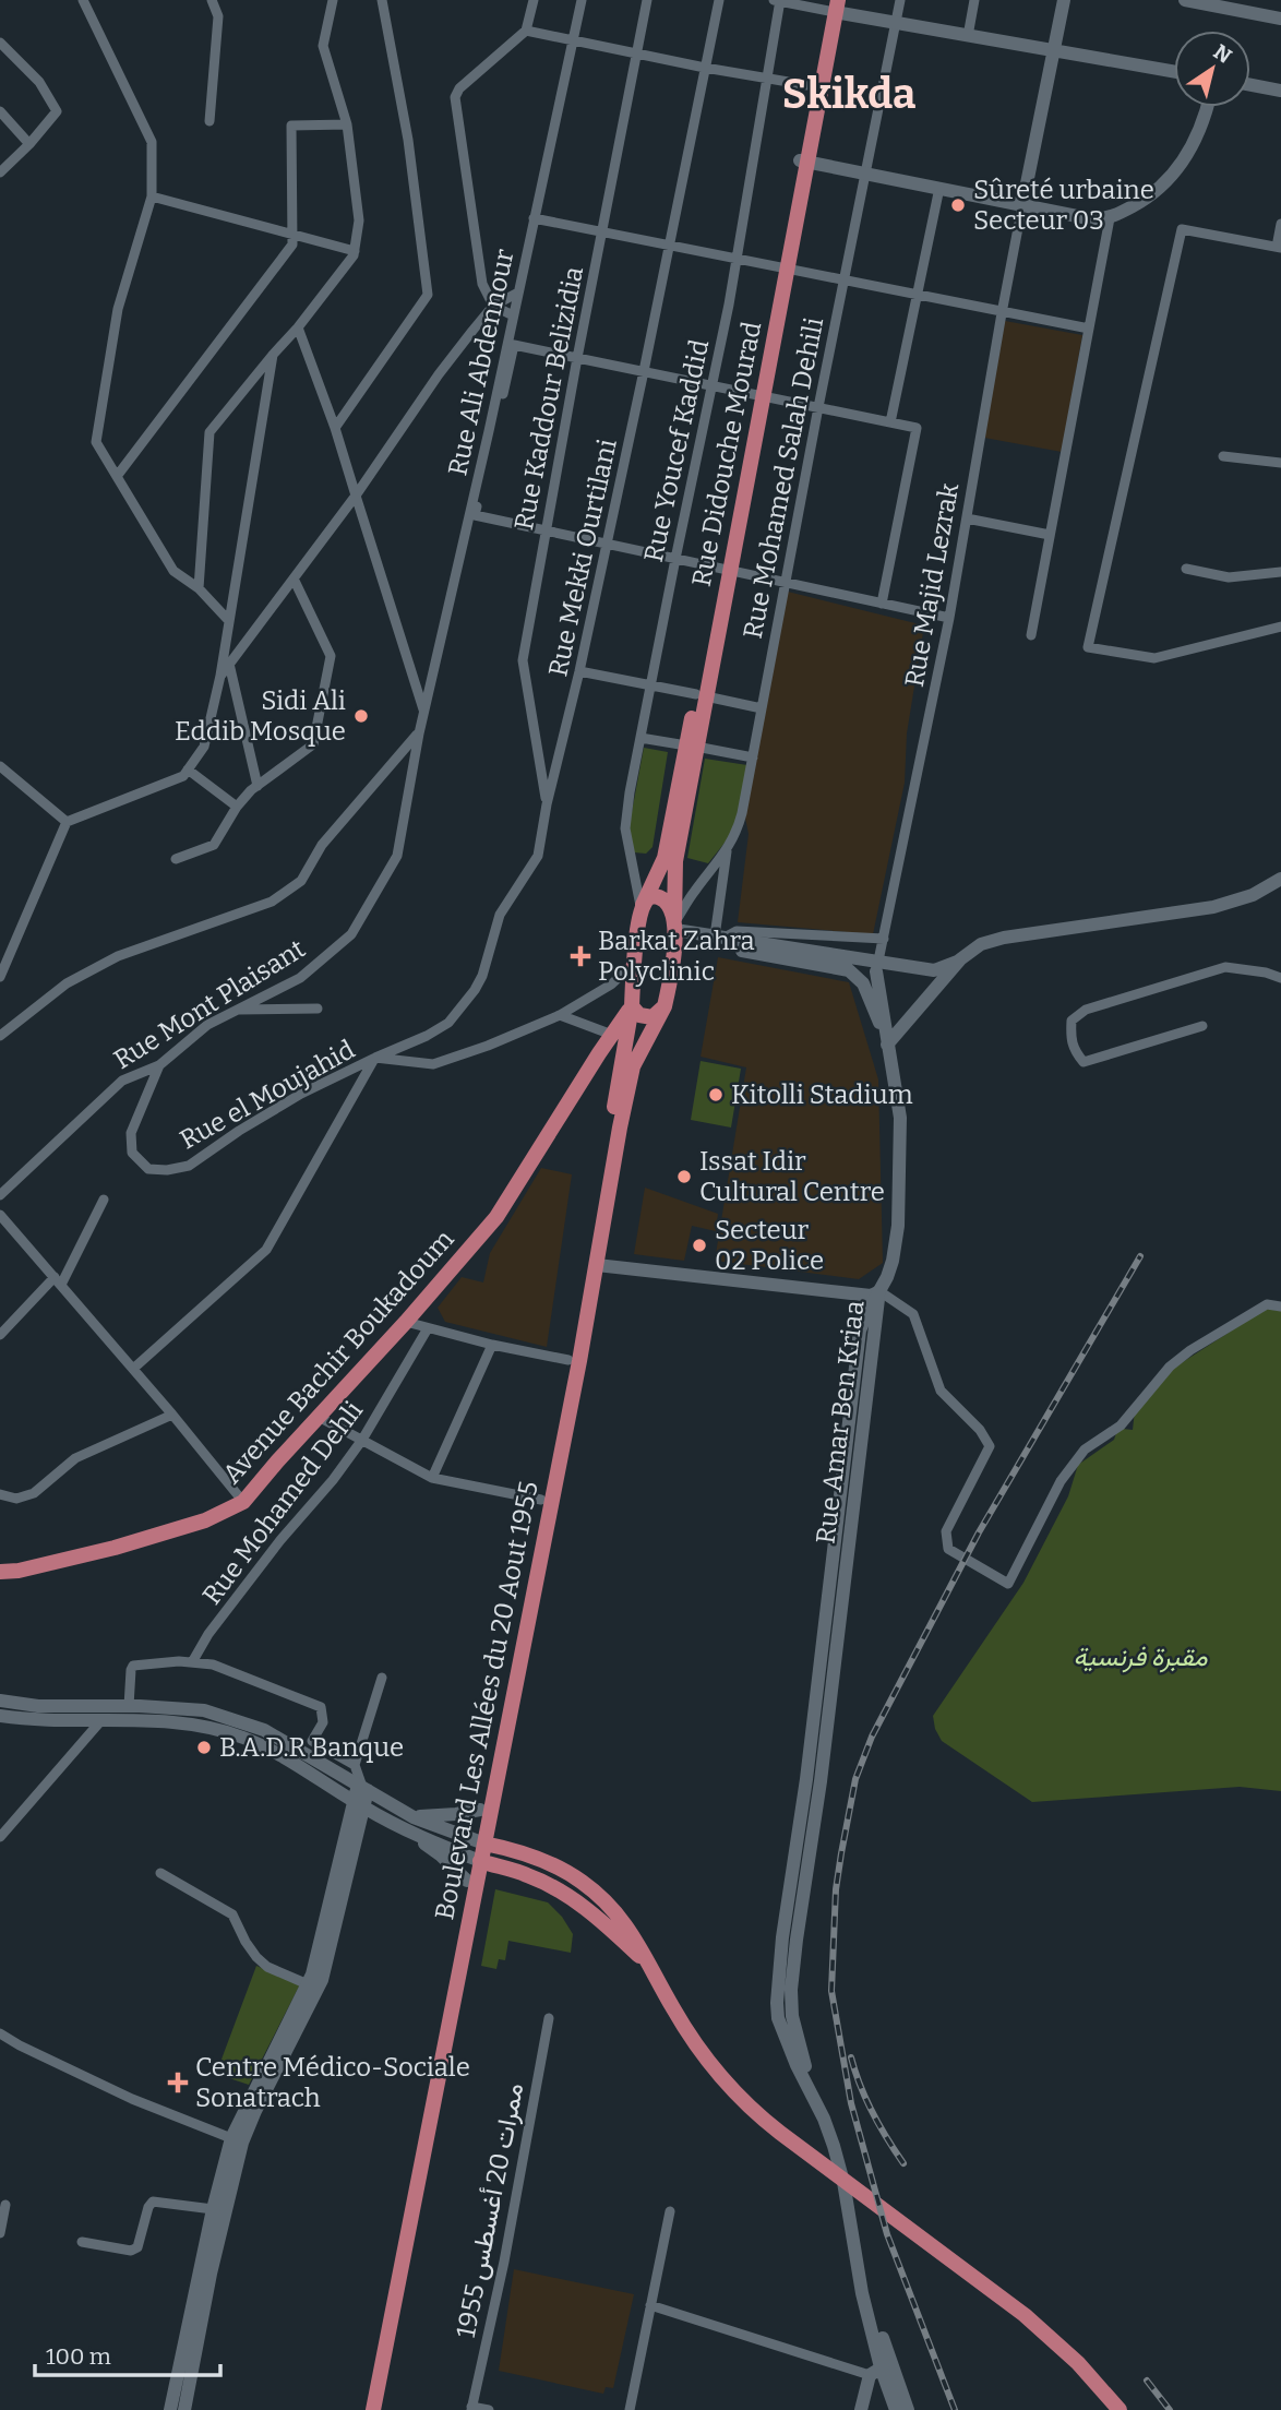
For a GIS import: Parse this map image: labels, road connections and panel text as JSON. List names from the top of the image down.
{
  "streets": {
    "main road": [
      "Rue Didouche Mourad",
      "Avenue Bachir Boukadoum",
      "Rue Amar Ben Kriaa",
      "Boulevard Les Allées du 20 Aout 1955"
    ],
    "street": [
      "Rue Ali Abdennour",
      "Rue Kaddour Belizidia",
      "Rue Youcef Kaddid",
      "Rue Mohamed Salah Dehili",
      "Rue Mekki Ourtilani",
      "Rue Majid Lezrak",
      "Rue Mont Plaisant",
      "Rue el Moujahid",
      "Rue Mohamed Dehli",
      "ممرات 20 أغسطس 1955"
    ]
  },
  "crossings": [
    ["Rue Ali Abdennour", "Rue Mont Plaisant"],
    ["Rue Kaddour Belizidia", "Rue Mekki Ourtilani"],
    ["Rue Youcef Kaddid", "Rue Didouche Mourad"],
    ["Rue Didouche Mourad", "Rue Mohamed Salah Dehili"],
    ["Rue Didouche Mourad", "Rue el Moujahid"],
    ["Rue Didouche Mourad", "Avenue Bachir Boukadoum"],
    ["Rue Didouche Mourad", "Boulevard Les Allées du 20 Aout 1955"],
    ["Rue Mekki Ourtilani", "Rue el Moujahid"],
    ["Rue Mont Plaisant", "Rue el Moujahid"],
    ["Avenue Bachir Boukadoum", "Boulevard Les Allées du 20 Aout 1955"]
  ],
  "districts": ["Skikda"],
  "parks": ["مقبرة فرنسية"],
  "places": {
    "other": [
      "Sûreté urbaine Secteur 03",
      "Sidi Ali Eddib Mosque",
      "Kitolli Stadium",
      "Issat Idir Cultural Centre",
      "Secteur 02 Police",
      "B.A.D.R Banque"
    ],
    "health": ["Barkat Zahra Polyclinic", "Centre Médico-Sociale Sonatrach"]
  },
  "scale_bar": "100 m",
  "north": "top right"
}
